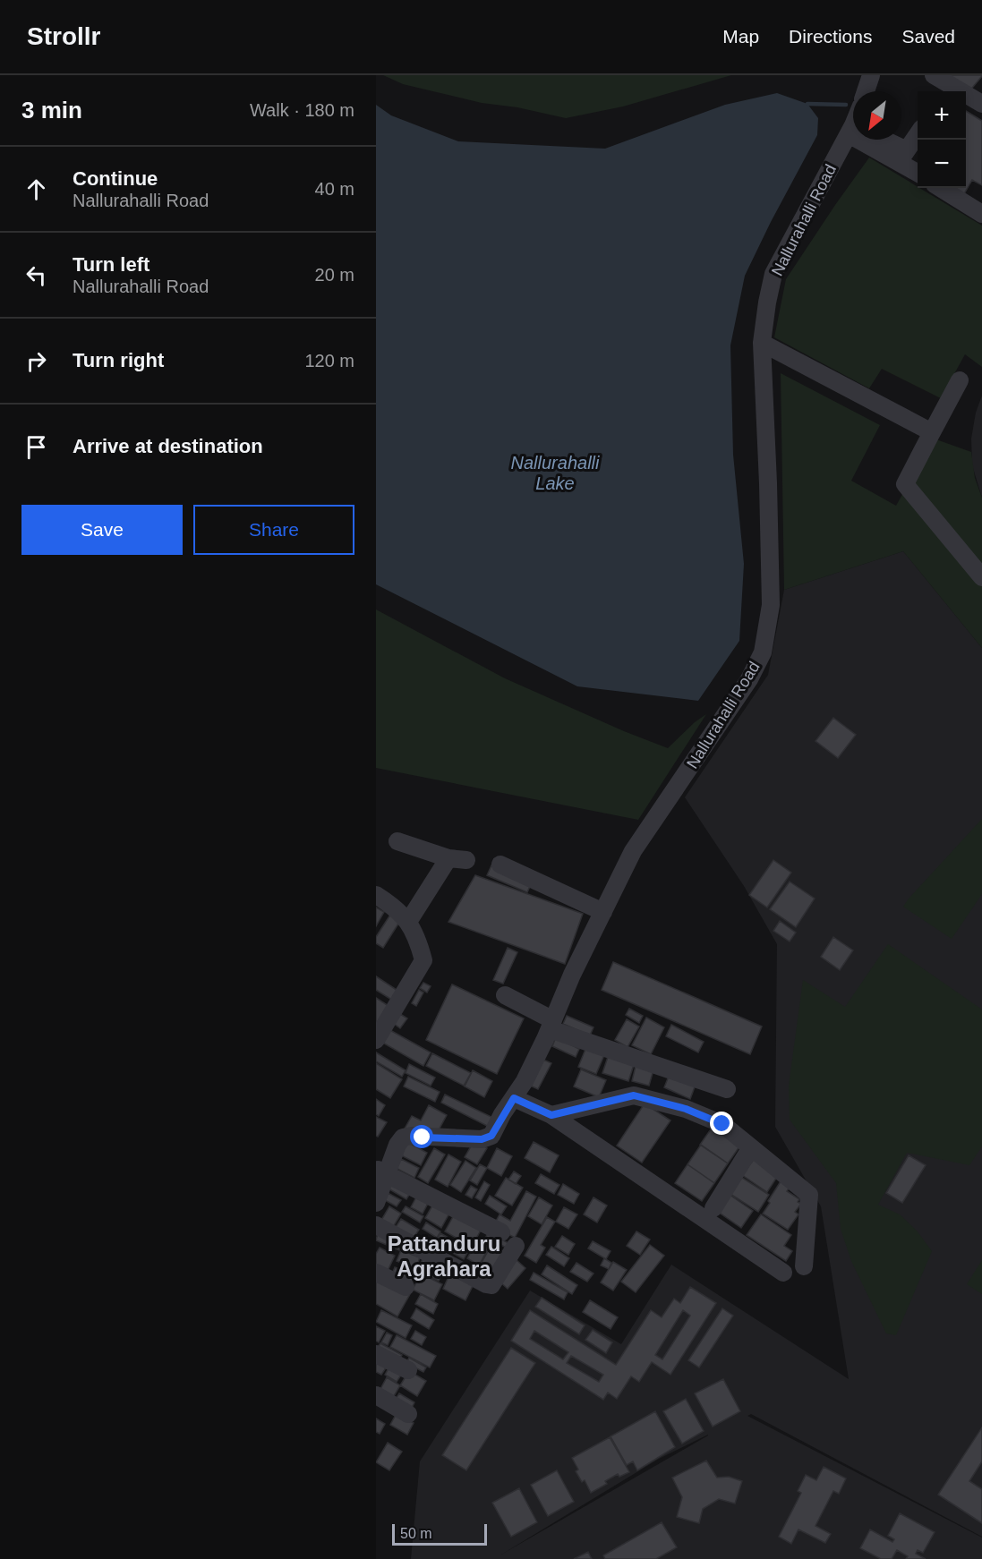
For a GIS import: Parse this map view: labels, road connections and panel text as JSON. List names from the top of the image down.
{
  "streets": {
    "street": ["Nallurahalli Road"]
  },
  "districts": ["Pattanduru Agrahara"],
  "water": ["Nallurahalli Lake"],
  "scale_bar": "50 m",
  "north": "bottom left",
  "page": {
    "header": "Strollr",
    "nav": ["Map", "Directions", "Saved"],
    "heading": ["3 min", "Walk · 180 m"],
    "map_buttons": ["+", "−"],
    "list": [
      ["Continue", "Nallurahalli Road", "40 m"],
      ["Turn left", "Nallurahalli Road", "20 m"],
      ["Turn right", "120 m"],
      "Arrive at destination"
    ],
    "buttons": ["Save", "Share"],
    "scale": "50 m"
  }
}
